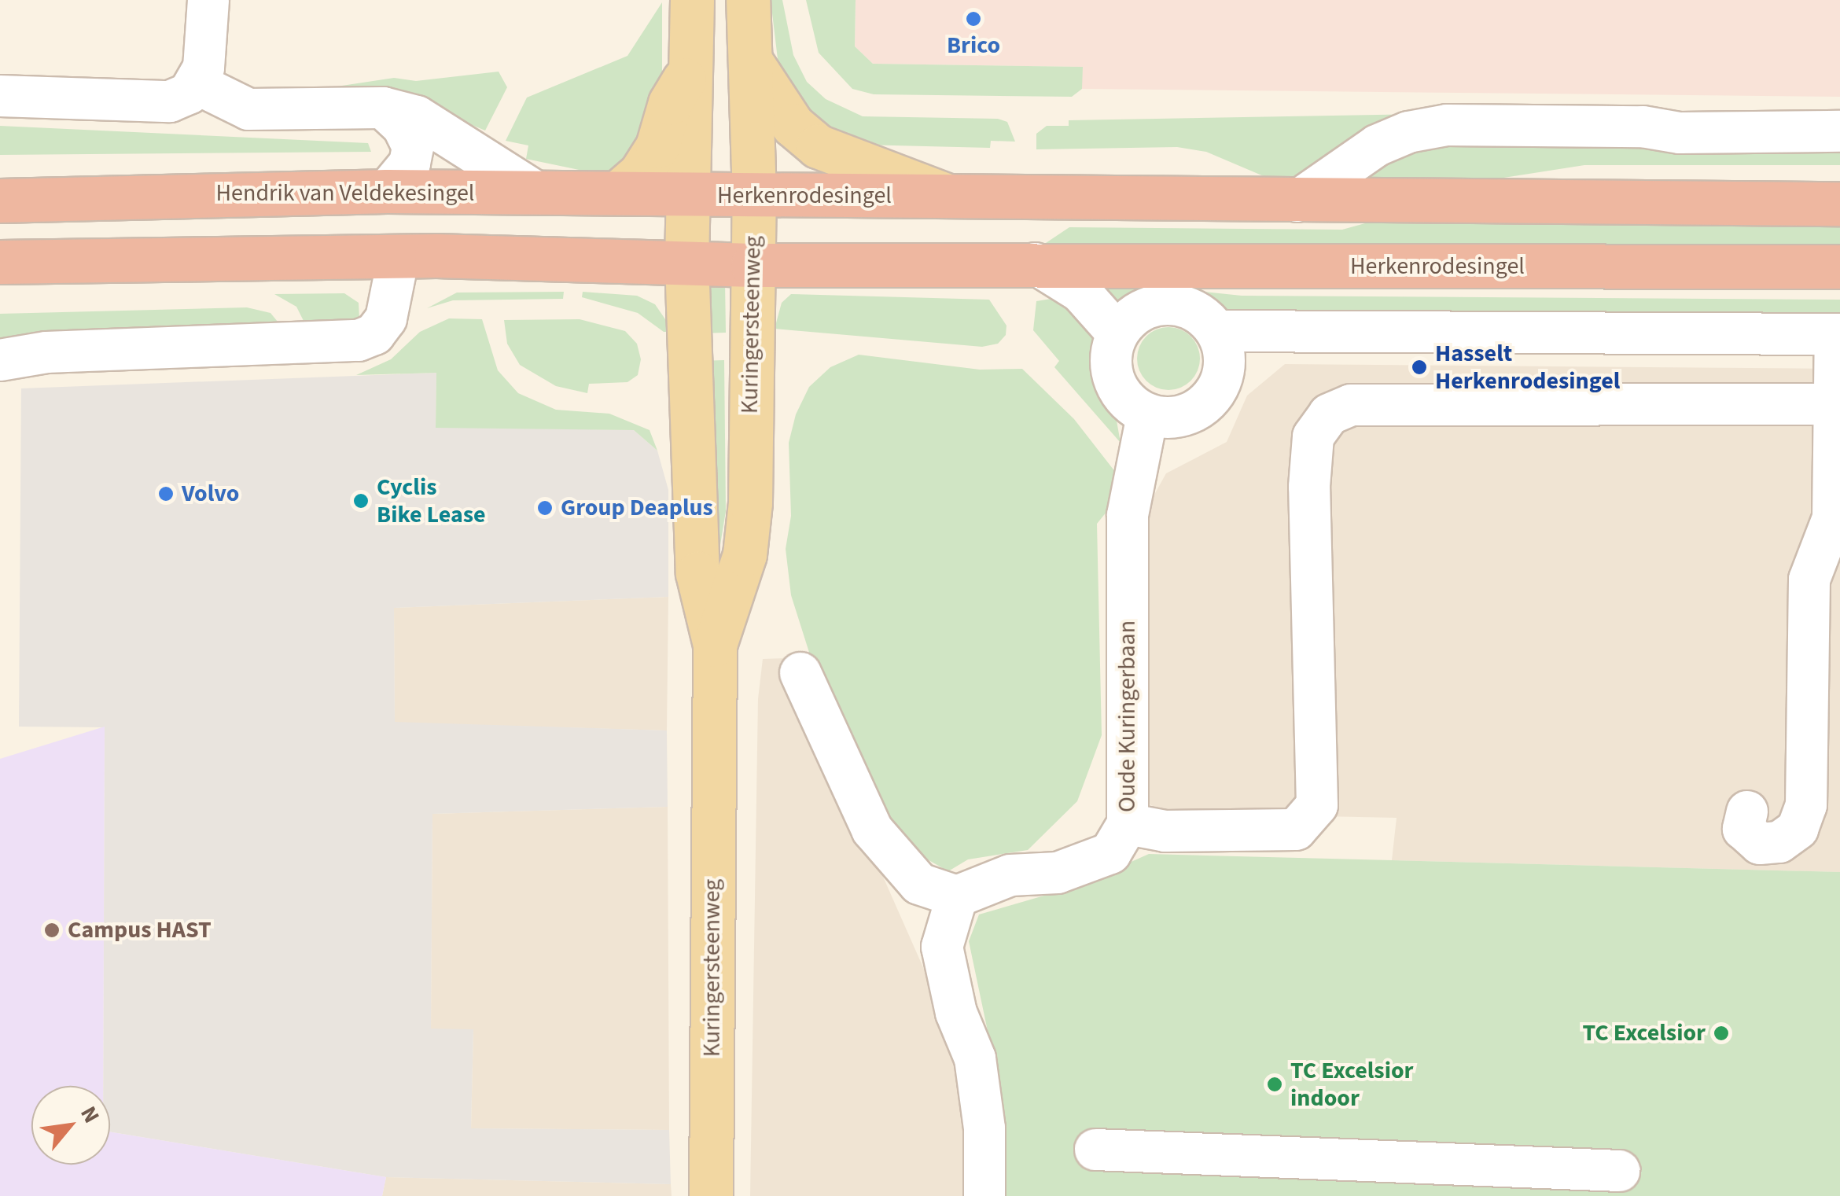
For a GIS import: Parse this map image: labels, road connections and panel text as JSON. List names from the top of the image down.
{
  "streets": {
    "highway": ["Hendrik van Veldekesingel", "Herkenrodesingel"],
    "main road": ["Kuringersteenweg"],
    "street": ["Oude Kuringerbaan"]
  },
  "crossings": [
    ["Hendrik van Veldekesingel", "Herkenrodesingel"],
    ["Hendrik van Veldekesingel", "Kuringersteenweg"],
    ["Herkenrodesingel", "Kuringersteenweg"]
  ],
  "places": [
    "Brico",
    "Hasselt Herkenrodesingel",
    "Volvo",
    "Cyclis Bike Lease",
    "Group Deaplus",
    "Campus HAST",
    "TC Excelsior",
    "TC Excelsior indoor"
  ],
  "north": "top right"
}
